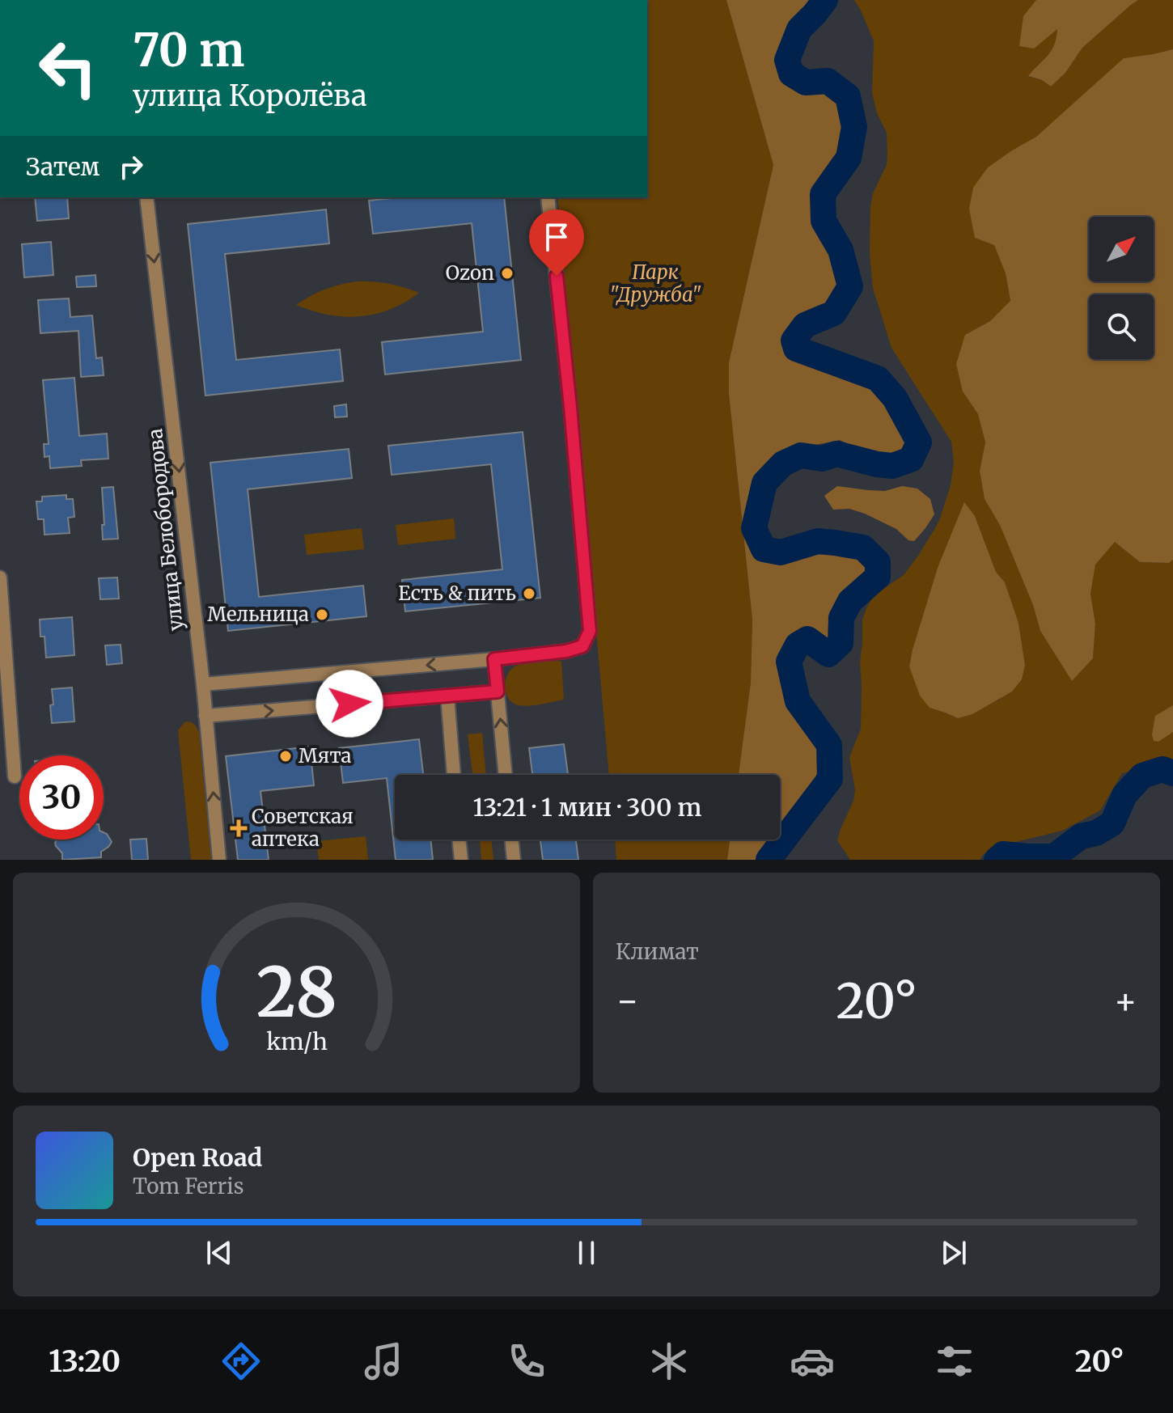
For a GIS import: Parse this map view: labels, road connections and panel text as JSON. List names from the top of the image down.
{
  "streets": {
    "street": ["улица Белобородова"]
  },
  "parks": ["Парк \"Дружба\""],
  "places": {
    "other": [
      "Ozon",
      "Есть & пить",
      "Мельница",
      "Мята"
    ],
    "health": ["Советская аптека"]
  },
  "north": "top right",
  "page": {
    "turn": ["70 m", "улица Королёва"],
    "then": "Затем",
    "limit": "30",
    "trip": "13:21 · 1 мин · 300 m",
    "tile": "Климат",
    "heat": ["−", "20°", "+"],
    "song": ["Open Road", "Tom Ferris"],
    "tabs": ["13:20", "20°"],
    "gauge": ["28", "km/h"]
  }
}
